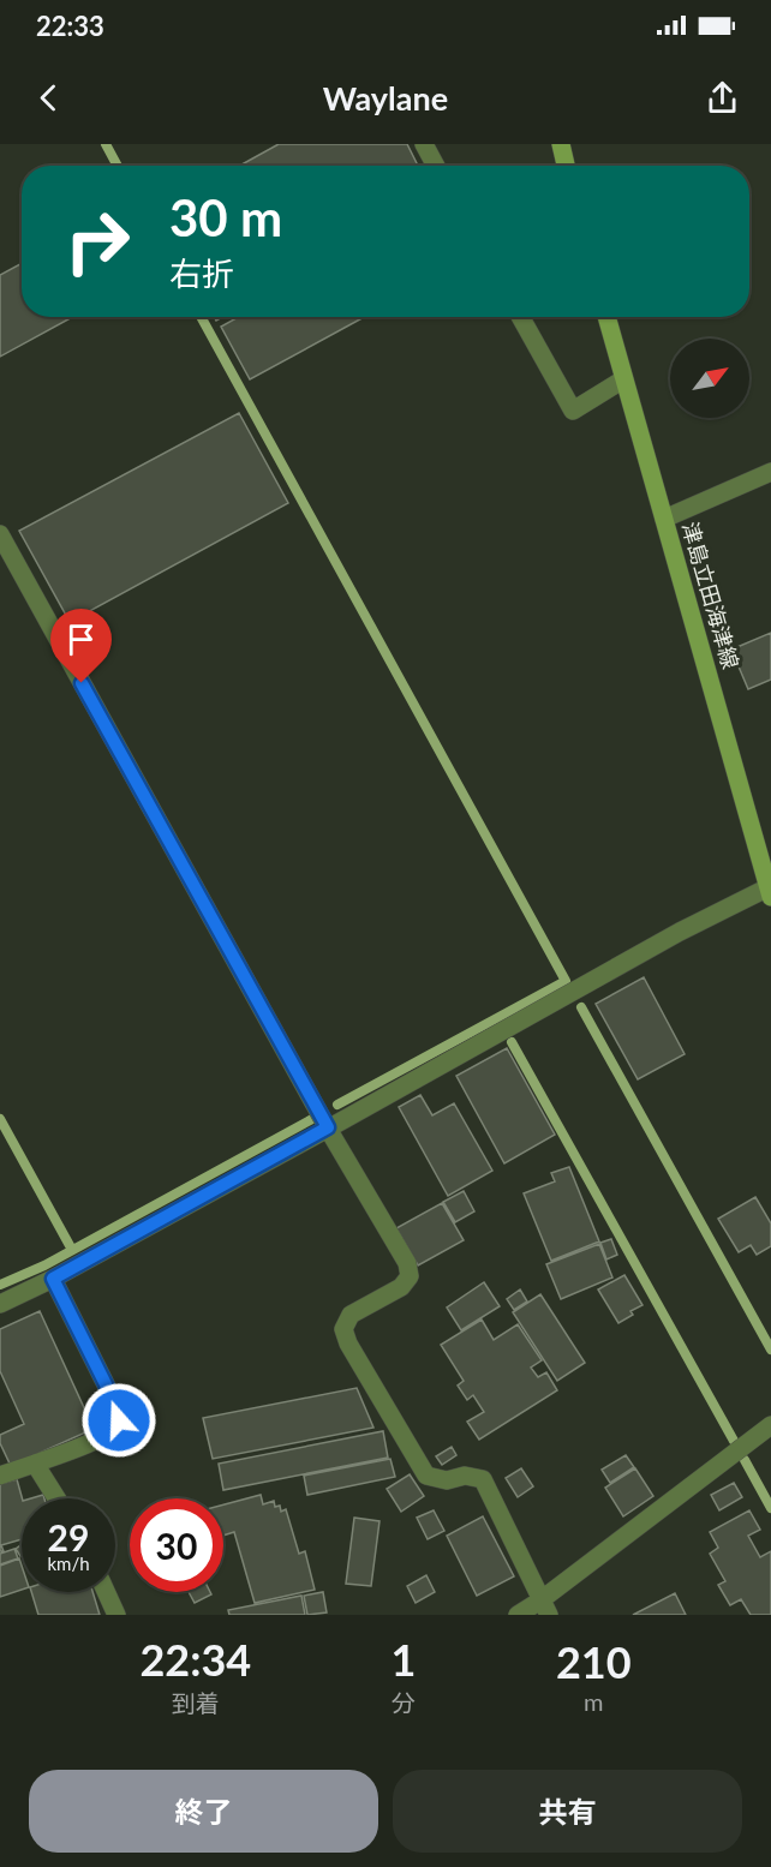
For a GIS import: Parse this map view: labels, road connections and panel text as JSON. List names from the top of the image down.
{
  "streets": {
    "main road": ["津島立田海津線"]
  },
  "north": "top right",
  "page": {
    "status": "22:33",
    "header": "Waylane",
    "turn": ["30 m", "右折"],
    "speed": "29 km/h",
    "limit": "30",
    "eta": [
      "22:34",
      "到着",
      "1",
      "分",
      "210",
      "m"
    ],
    "buttons": ["終了", "共有"]
  }
}
